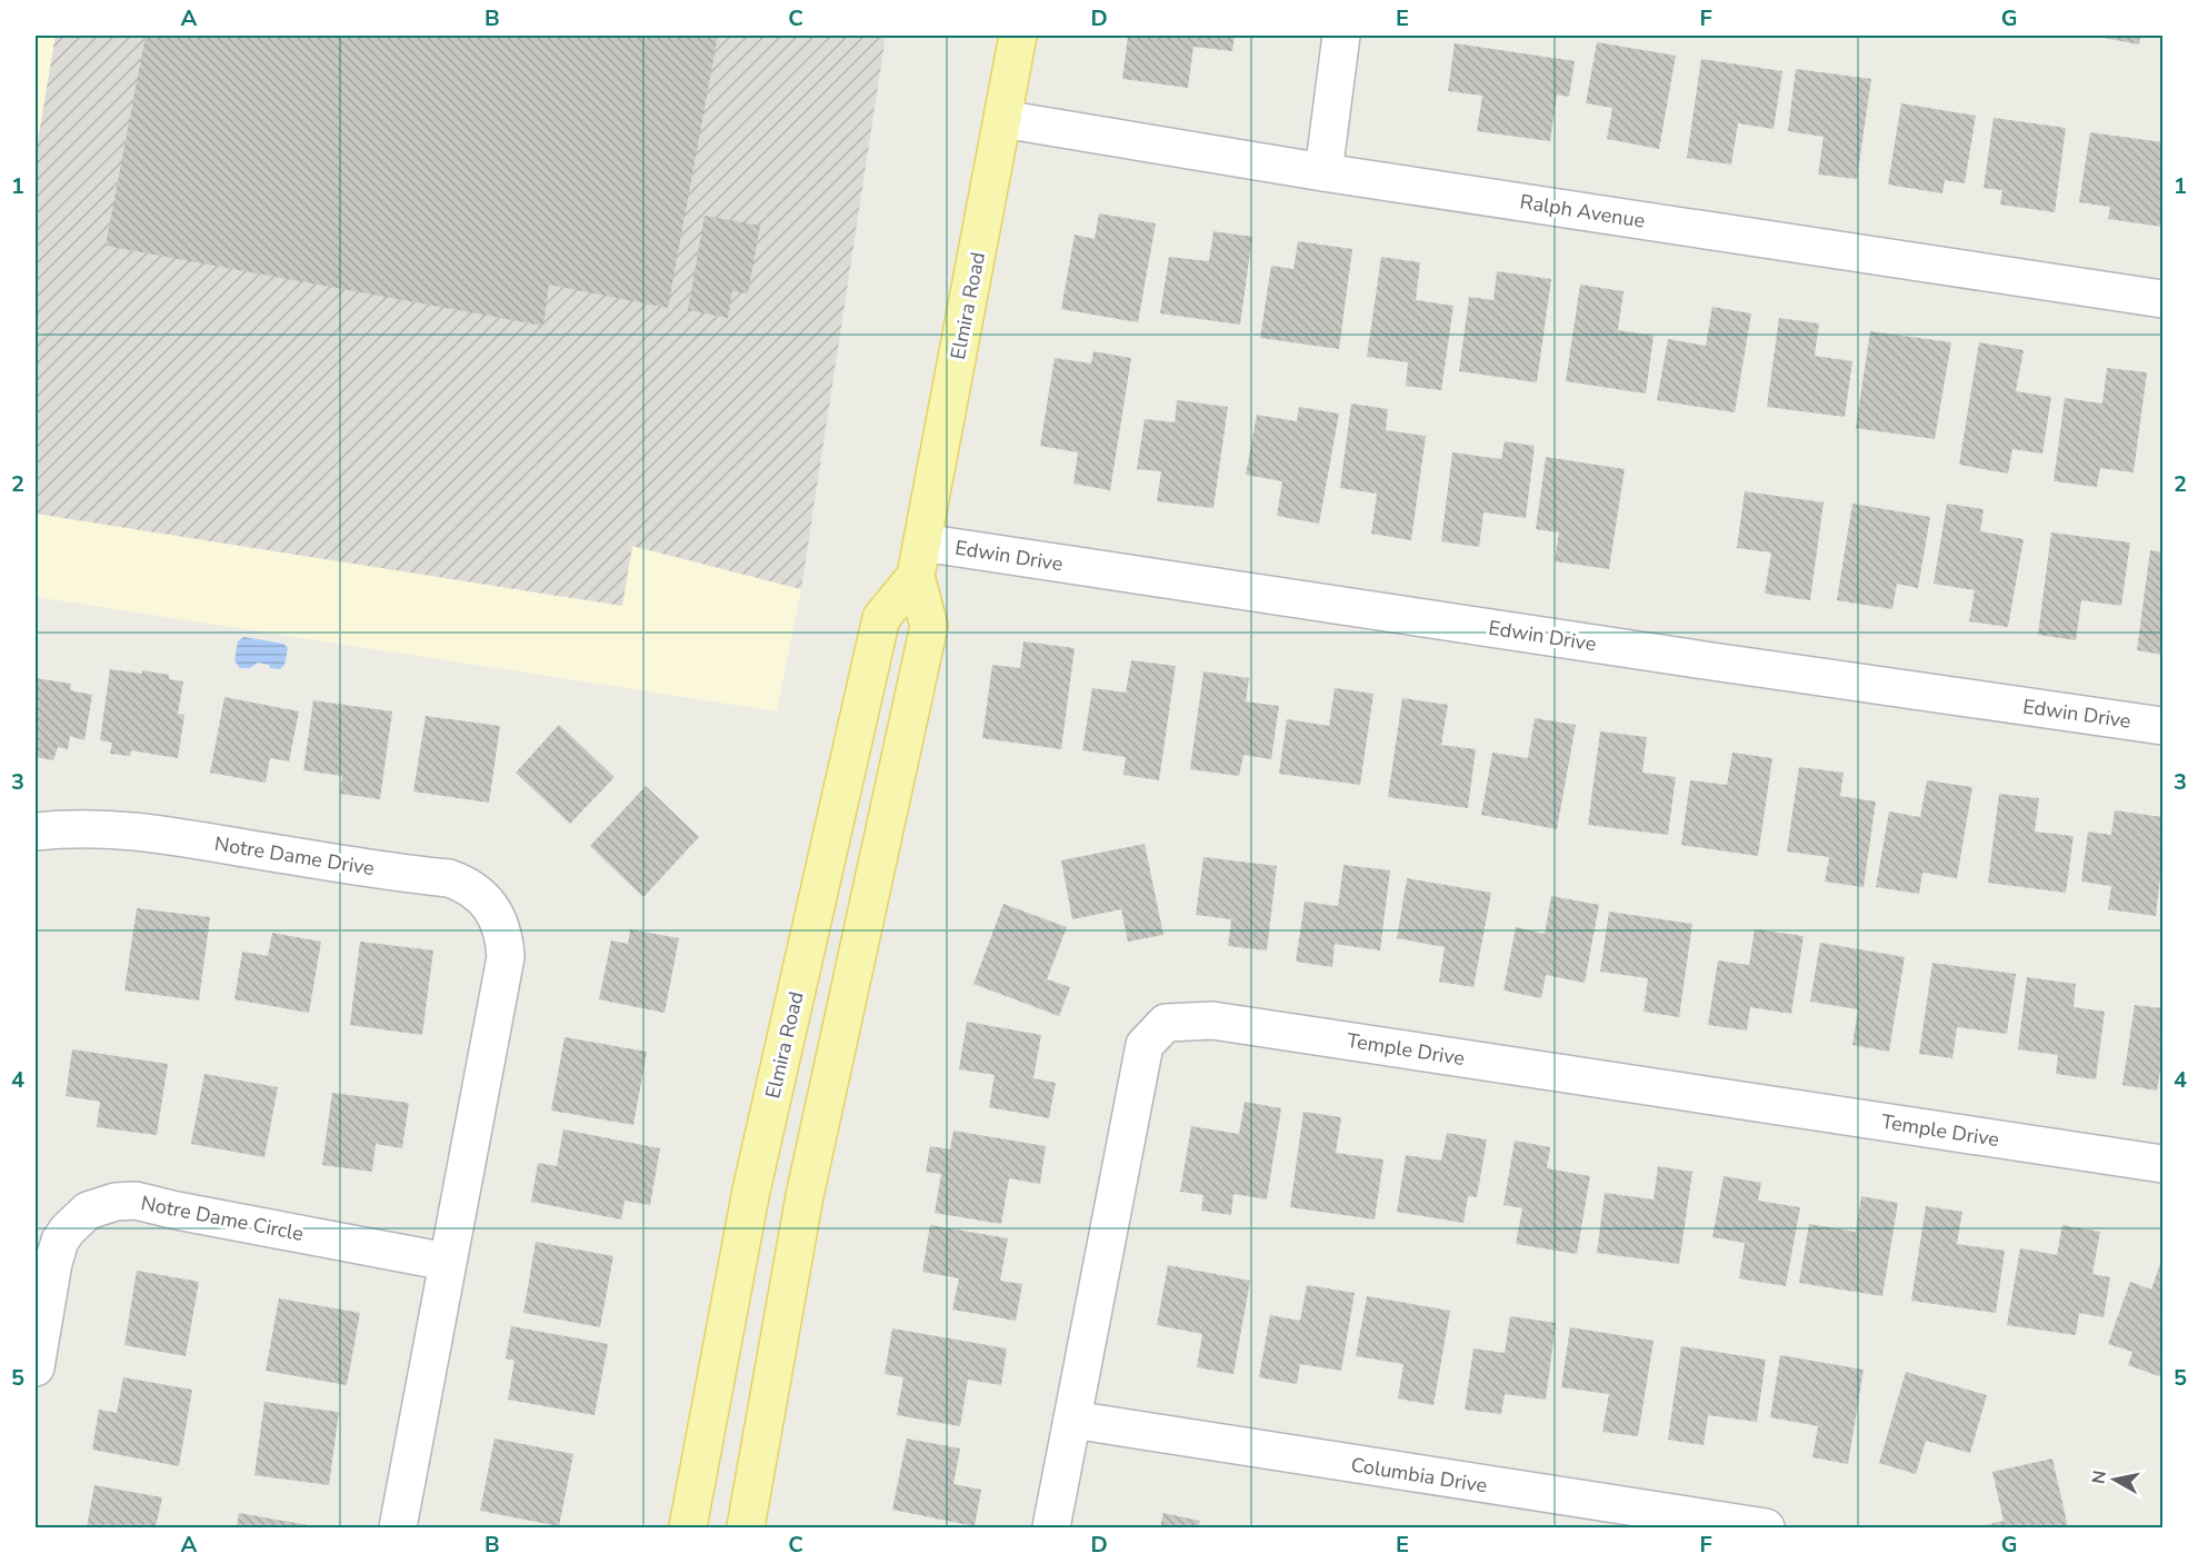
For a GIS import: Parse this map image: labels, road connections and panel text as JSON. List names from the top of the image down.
{
  "streets": {
    "main road": ["Elmira Road"],
    "street": [
      "Ralph Avenue",
      "Edwin Drive",
      "Notre Dame Drive",
      "Temple Drive",
      "Notre Dame Circle",
      "Columbia Drive"
    ]
  },
  "crossings": [
    ["Ralph Avenue", "Elmira Road"],
    ["Elmira Road", "Edwin Drive"],
    ["Notre Dame Drive", "Notre Dame Circle"],
    ["Temple Drive", "Columbia Drive"]
  ],
  "north": "left",
  "grid": {
    "columns": [
      "A",
      "B",
      "C",
      "D",
      "E",
      "F",
      "G"
    ],
    "rows": [
      "1",
      "2",
      "3",
      "4",
      "5"
    ]
  }
}
